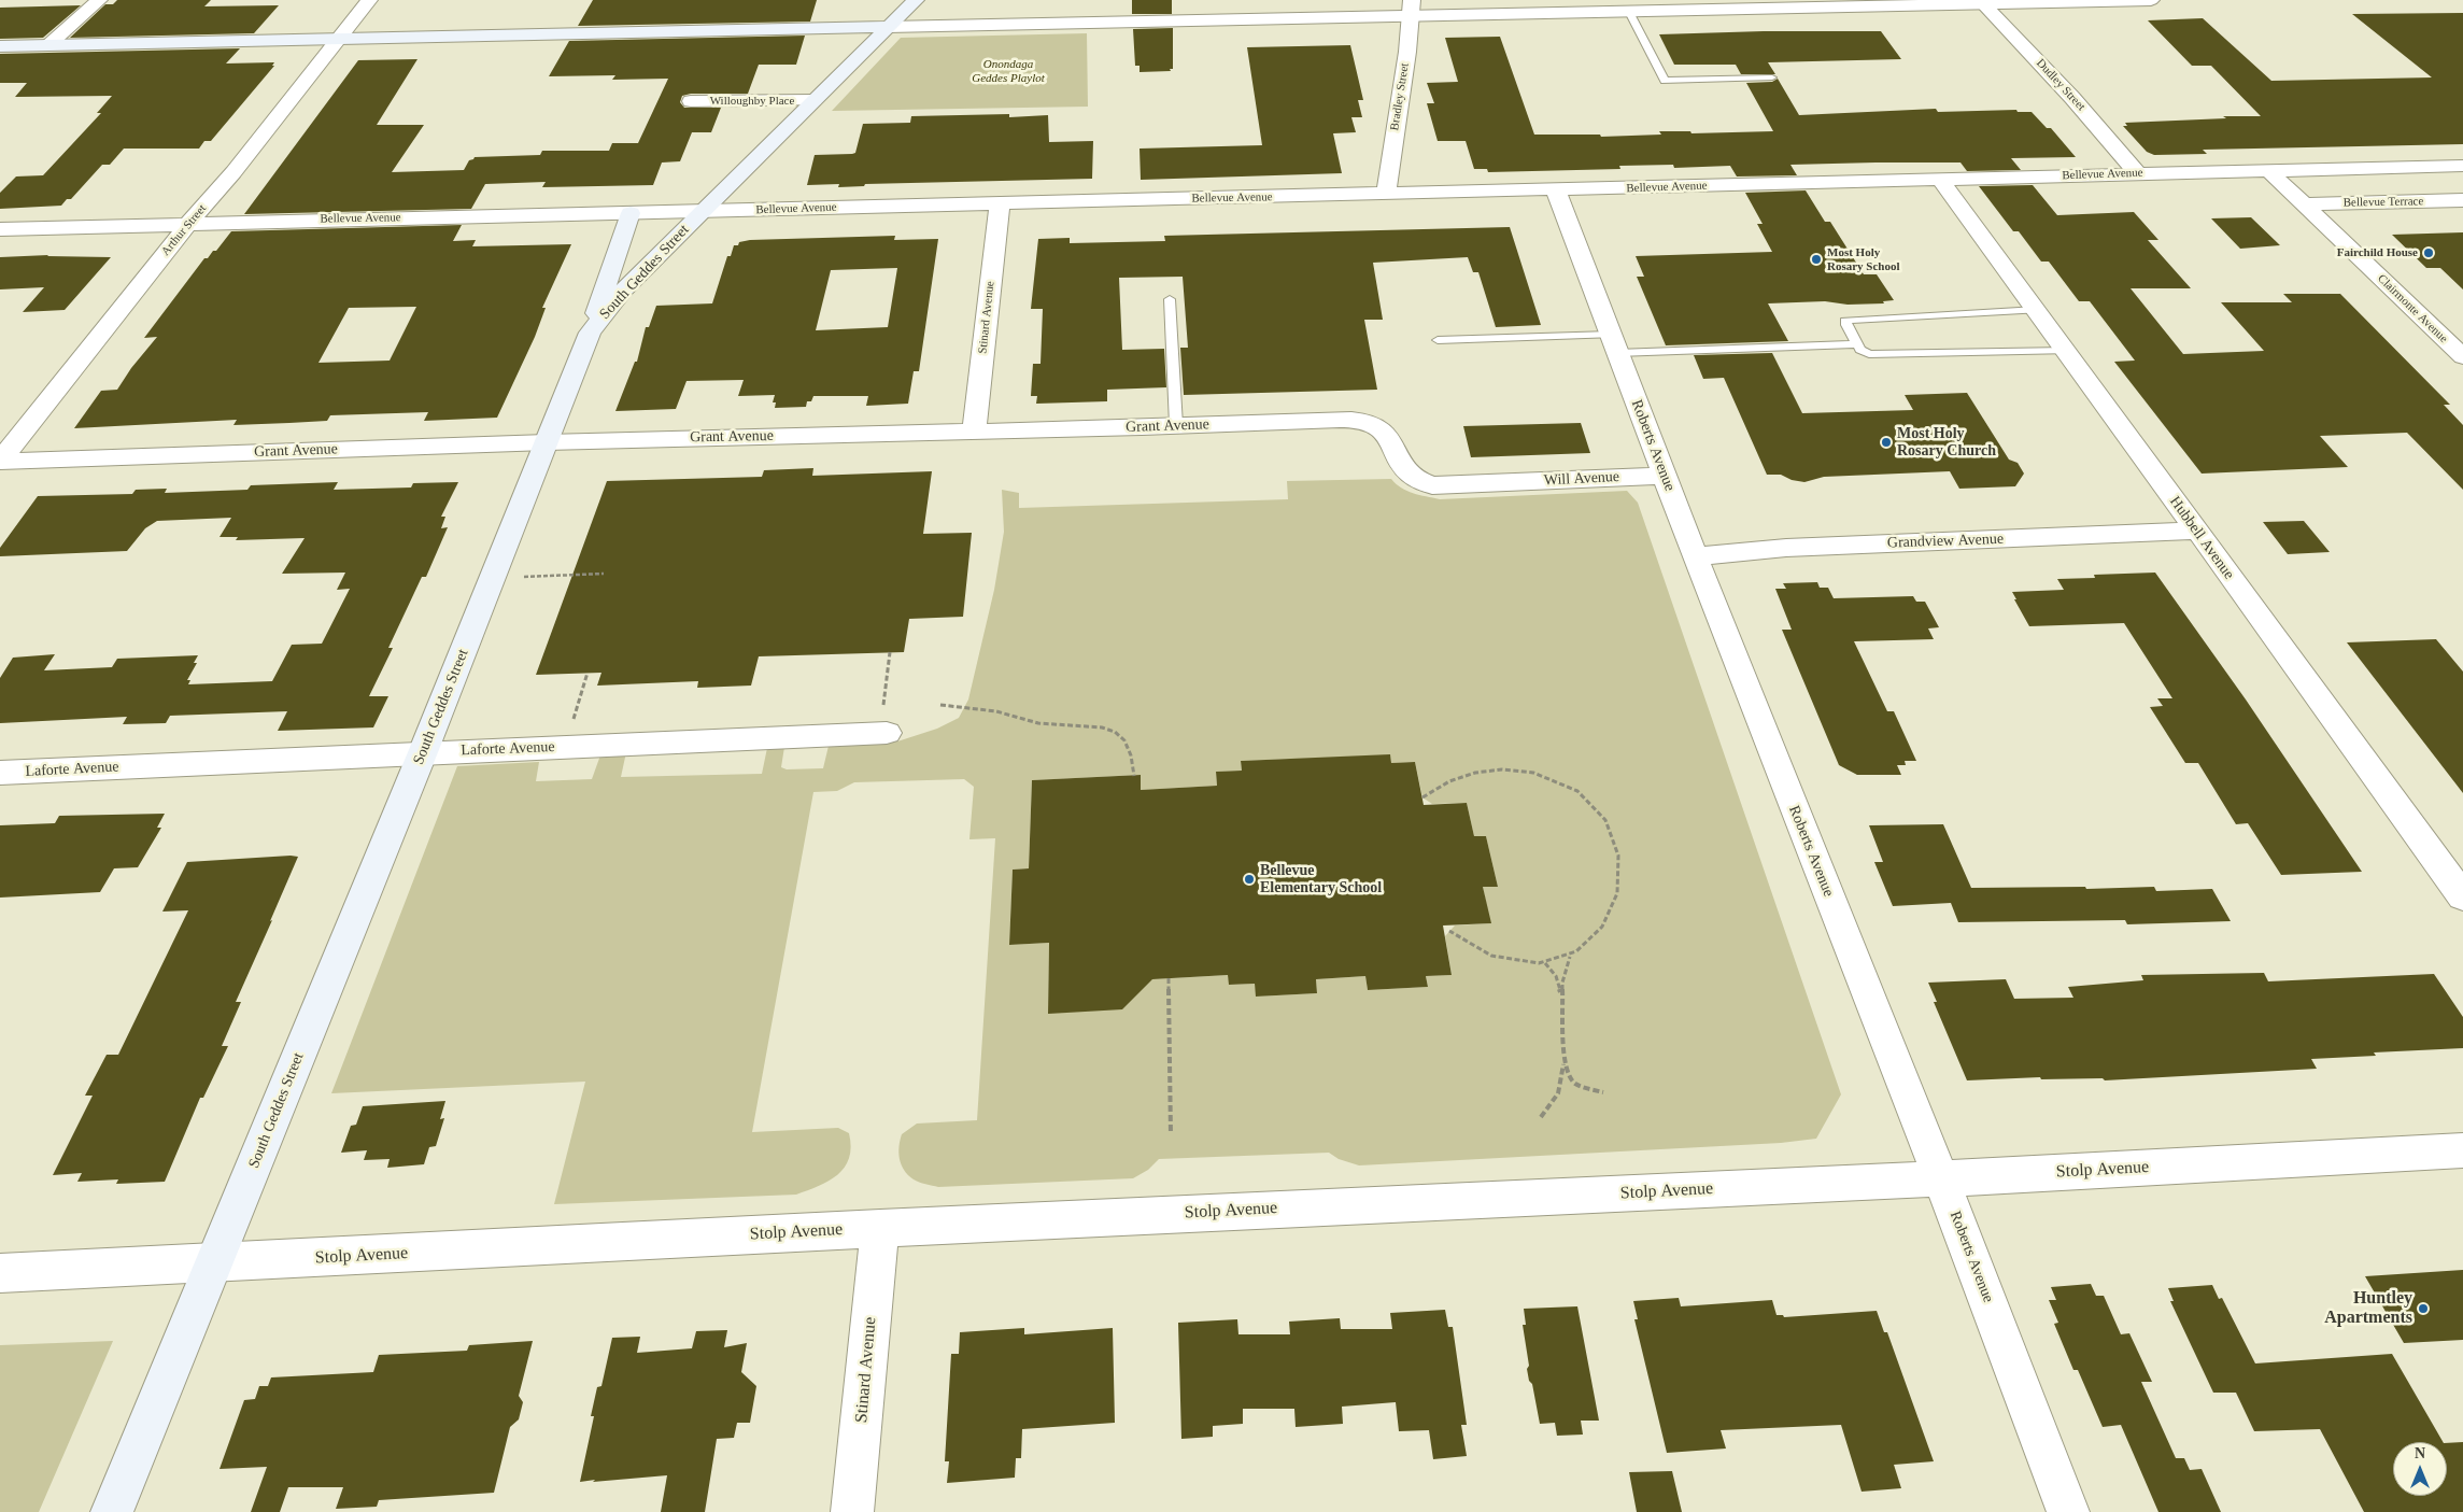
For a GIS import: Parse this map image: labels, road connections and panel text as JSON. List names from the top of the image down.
{
  "streets": {
    "main road": ["South Geddes Street"],
    "street": [
      "Dudley Street",
      "Bradley Street",
      "Willoughby Place",
      "Bellevue Avenue",
      "Bellevue Terrace",
      "Arthur Street",
      "Clairmonte Avenue",
      "Stinard Avenue",
      "Grant Avenue",
      "Roberts Avenue",
      "Will Avenue",
      "Hubbell Avenue",
      "Grandview Avenue",
      "Laforte Avenue",
      "Stolp Avenue"
    ]
  },
  "crossings": [
    ["Dudley Street", "Bellevue Avenue"],
    ["Bradley Street", "Bellevue Avenue"],
    ["Willoughby Place", "South Geddes Street"],
    ["Bellevue Avenue", "Arthur Street"],
    ["Bellevue Avenue", "South Geddes Street"],
    ["Bellevue Avenue", "Clairmonte Avenue"],
    ["Bellevue Avenue", "Stinard Avenue"],
    ["Bellevue Avenue", "Roberts Avenue"],
    ["Bellevue Avenue", "Hubbell Avenue"],
    ["Bellevue Terrace", "Clairmonte Avenue"],
    ["Arthur Street", "Grant Avenue"],
    ["South Geddes Street", "Grant Avenue"],
    ["South Geddes Street", "Laforte Avenue"],
    ["South Geddes Street", "Stolp Avenue"],
    ["Stinard Avenue", "Grant Avenue"],
    ["Stinard Avenue", "Stolp Avenue"],
    ["Grant Avenue", "Will Avenue"],
    ["Roberts Avenue", "Will Avenue"],
    ["Roberts Avenue", "Grandview Avenue"],
    ["Roberts Avenue", "Stolp Avenue"],
    ["Hubbell Avenue", "Grandview Avenue"]
  ],
  "parks": ["Onondaga Geddes Playlot"],
  "places": [
    "Fairchild House",
    "Most Holy Rosary School",
    "Most Holy Rosary Church",
    "Bellevue Elementary School",
    "Huntley Apartments"
  ],
  "north": "top"
}
